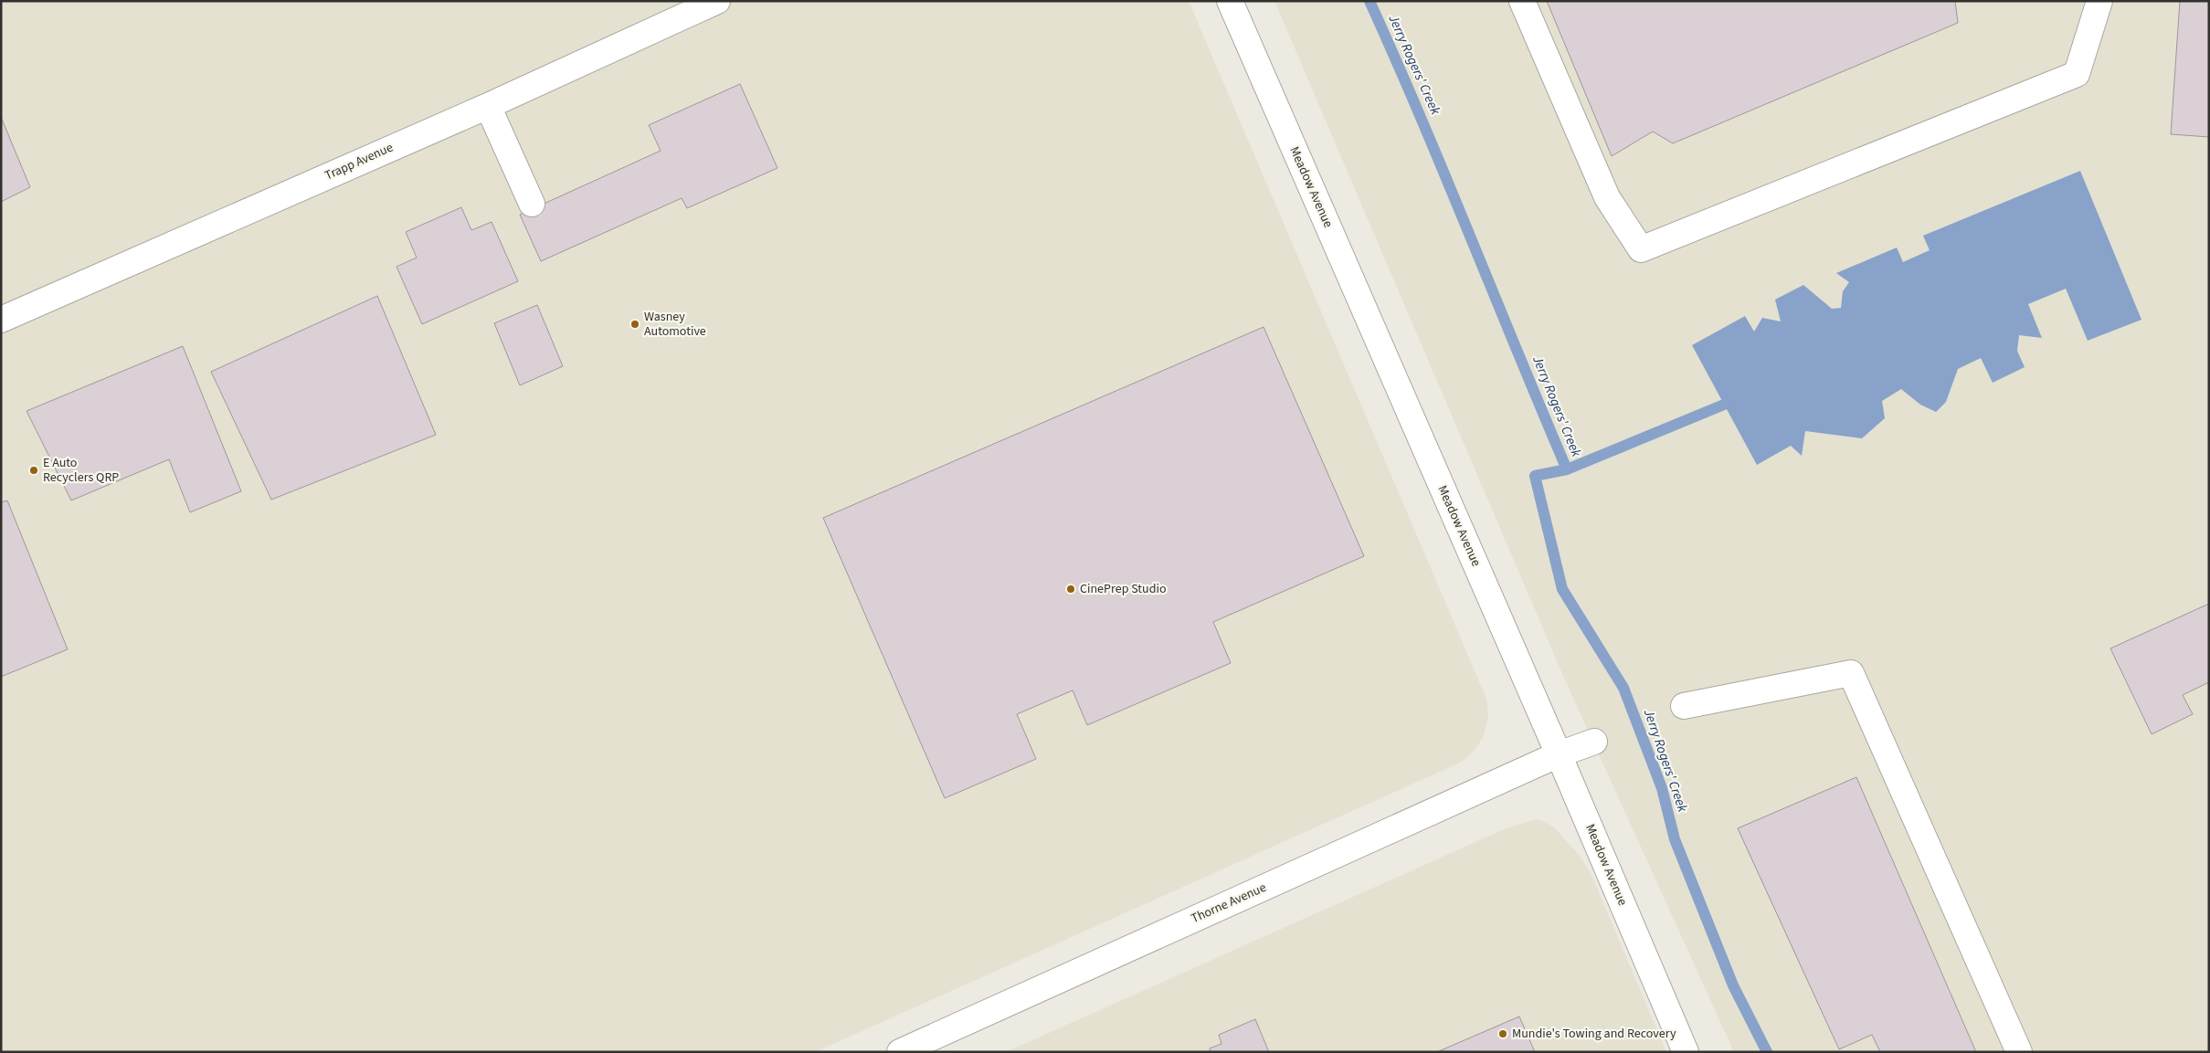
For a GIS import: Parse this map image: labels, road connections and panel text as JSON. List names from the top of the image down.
{
  "streets": {
    "street": ["Trapp Avenue", "Meadow Avenue", "Thorne Avenue"]
  },
  "crossings": [
    ["Meadow Avenue", "Thorne Avenue"]
  ],
  "water": ["Jerry Rogers' Creek"],
  "places": [
    "Wasney Automotive",
    "E Auto Recyclers QRP",
    "CinePrep Studio",
    "Mundie's Towing and Recovery"
  ]
}
